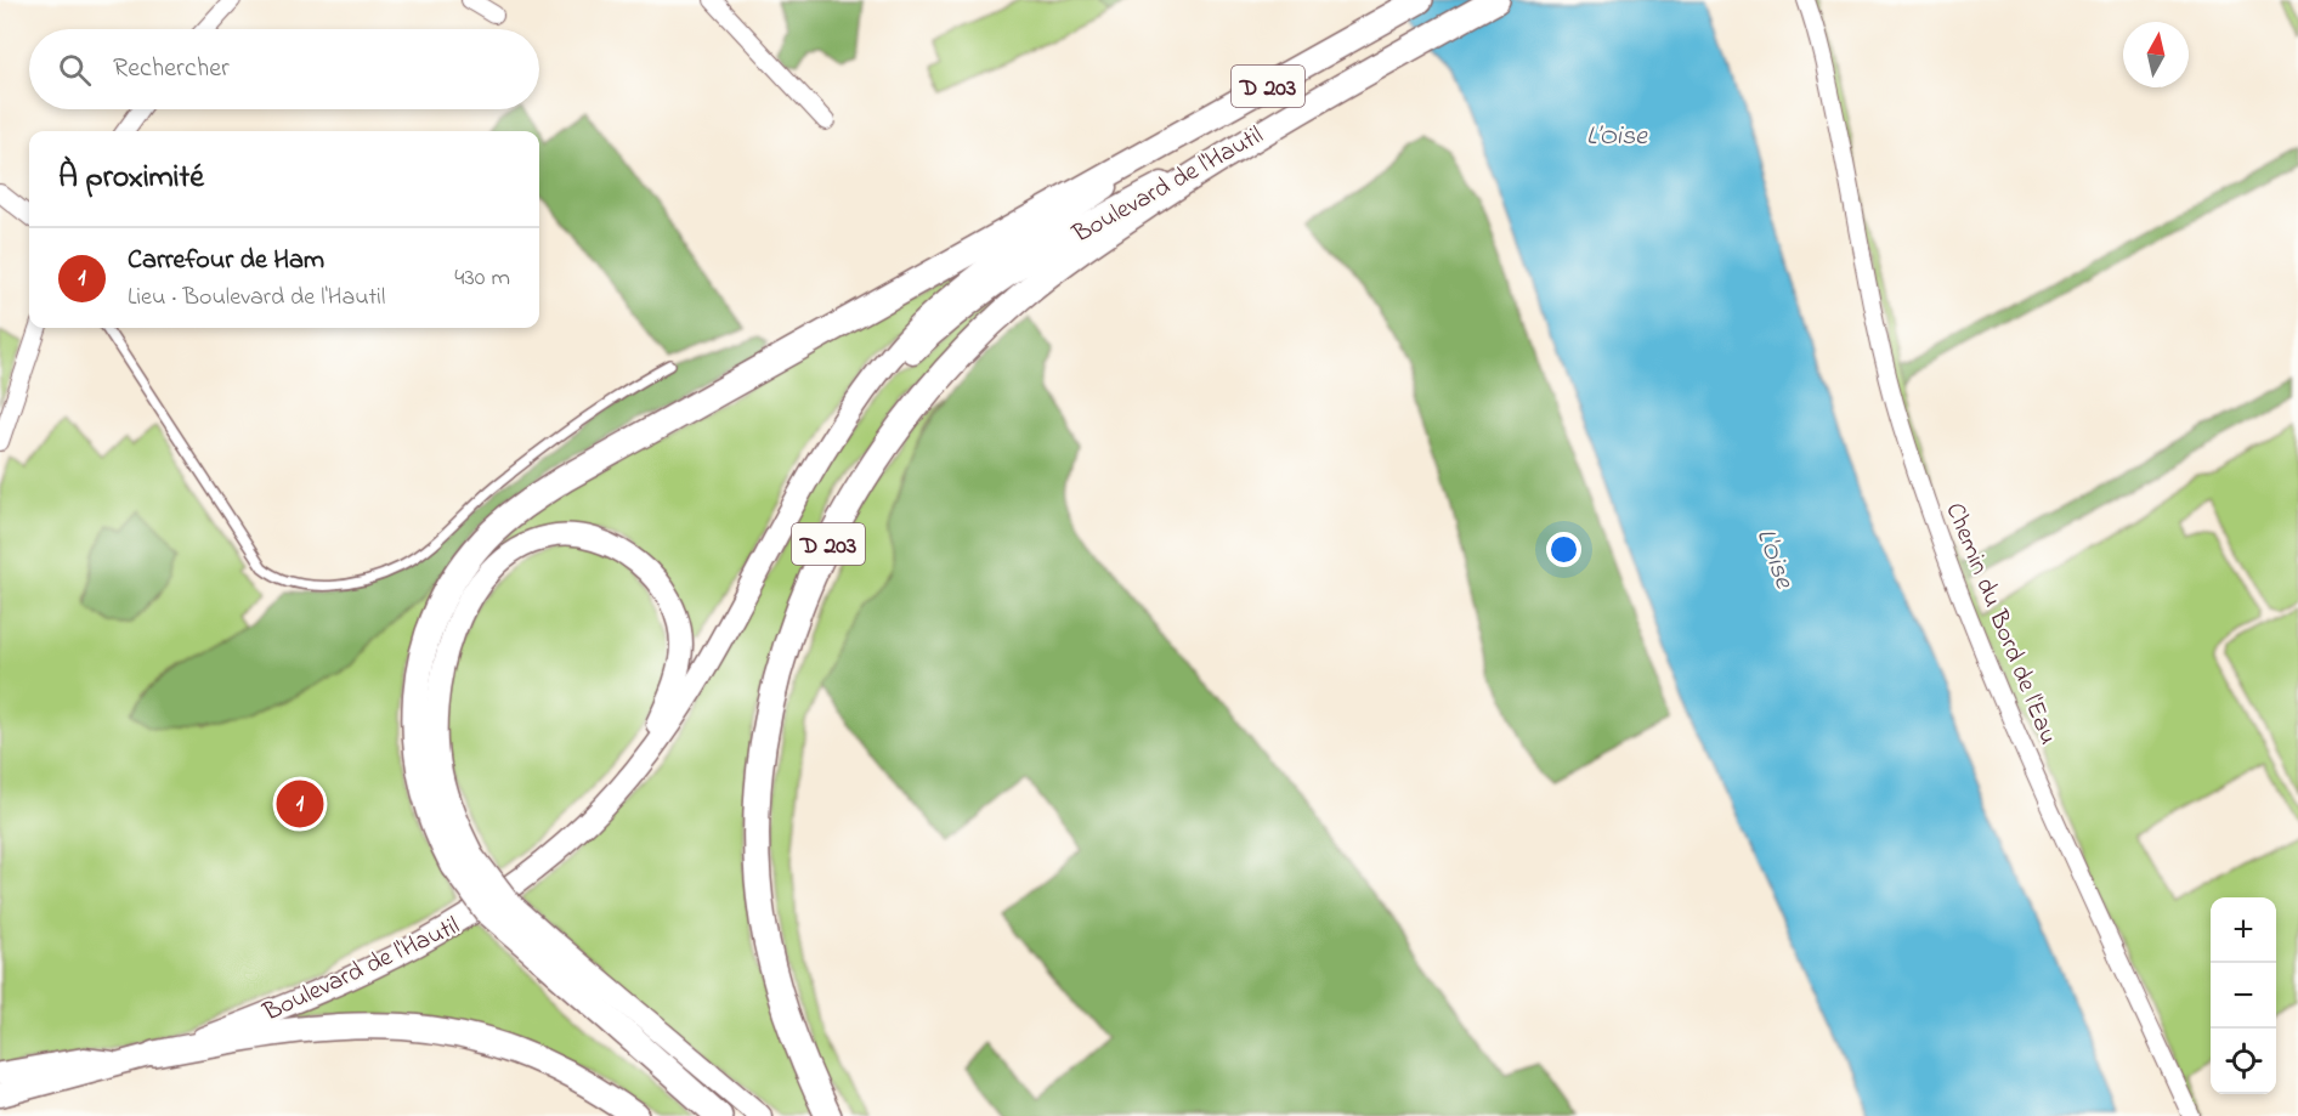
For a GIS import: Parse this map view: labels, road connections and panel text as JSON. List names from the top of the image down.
{
  "streets": {
    "main road": ["D 203", "Boulevard de l'Hautil"],
    "street": ["Chemin du Bord de l'Eau"]
  },
  "crossings": [
    ["D 203", "Boulevard de l'Hautil"]
  ],
  "water": ["L’Oise", "L'Oise"],
  "north": "top",
  "page": {
    "search": "Rechercher",
    "heading": "À proximité",
    "list": [
      {
        "mark": "1",
        "name": "Carrefour de Ham",
        "note": "Lieu · Boulevard de l'Hautil",
        "value": "430 m"
      }
    ],
    "pins": "1",
    "map_buttons": ["+", "−"]
  }
}
